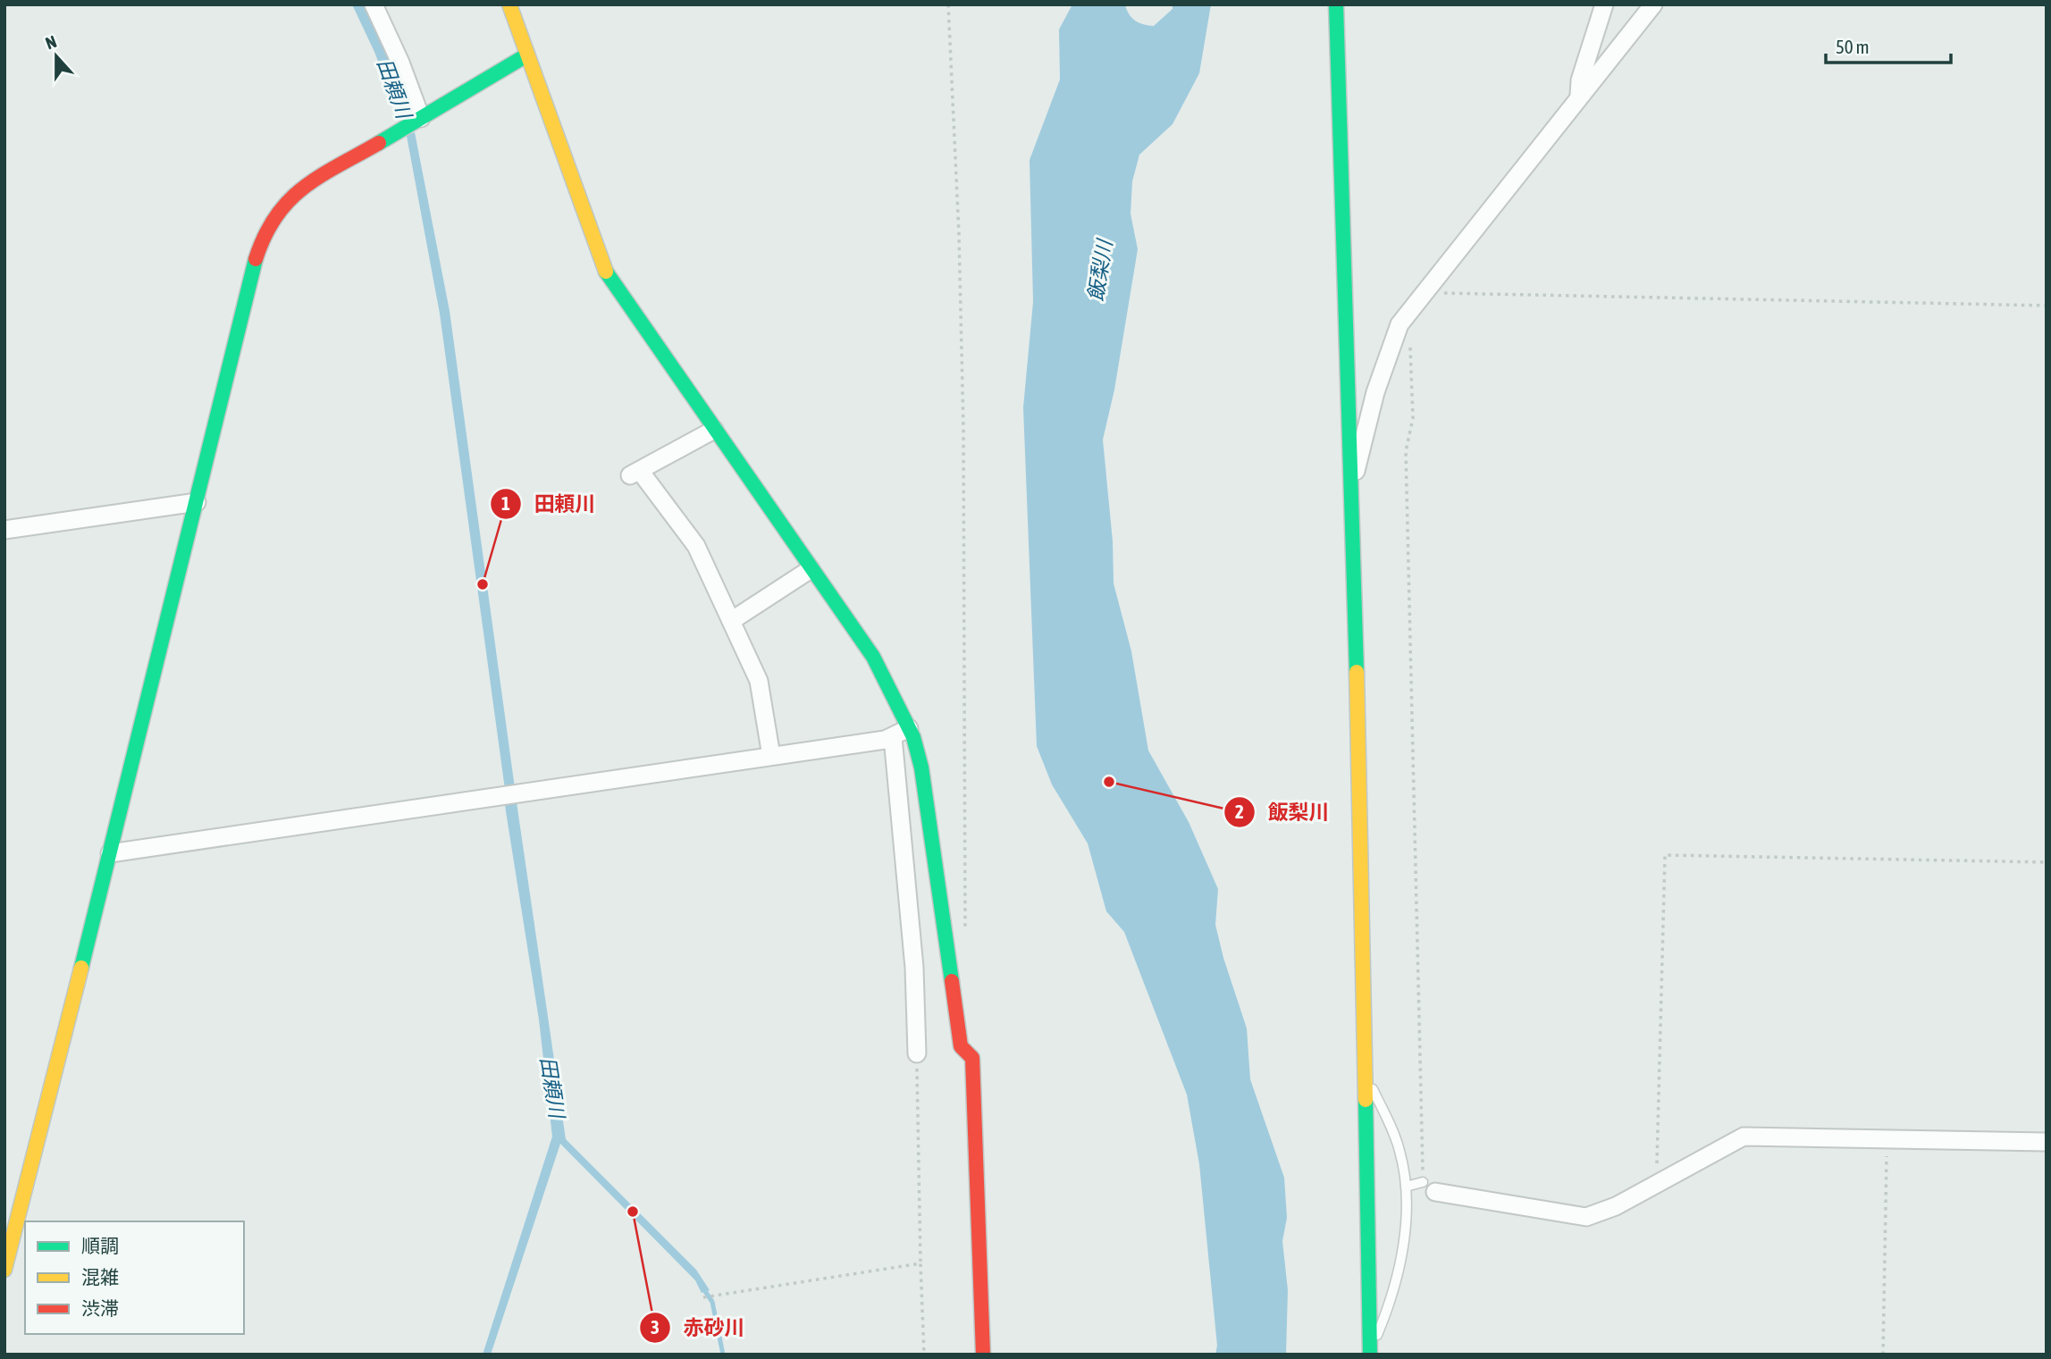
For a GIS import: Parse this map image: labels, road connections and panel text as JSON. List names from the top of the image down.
{
  "water": ["田頼川", "飯梨川"],
  "places": ["田頼川", "飯梨川", "赤砂川"],
  "legend": ["順調", "混雑", "渋滞"],
  "scale_bar": "50 m",
  "north": "top"
}
